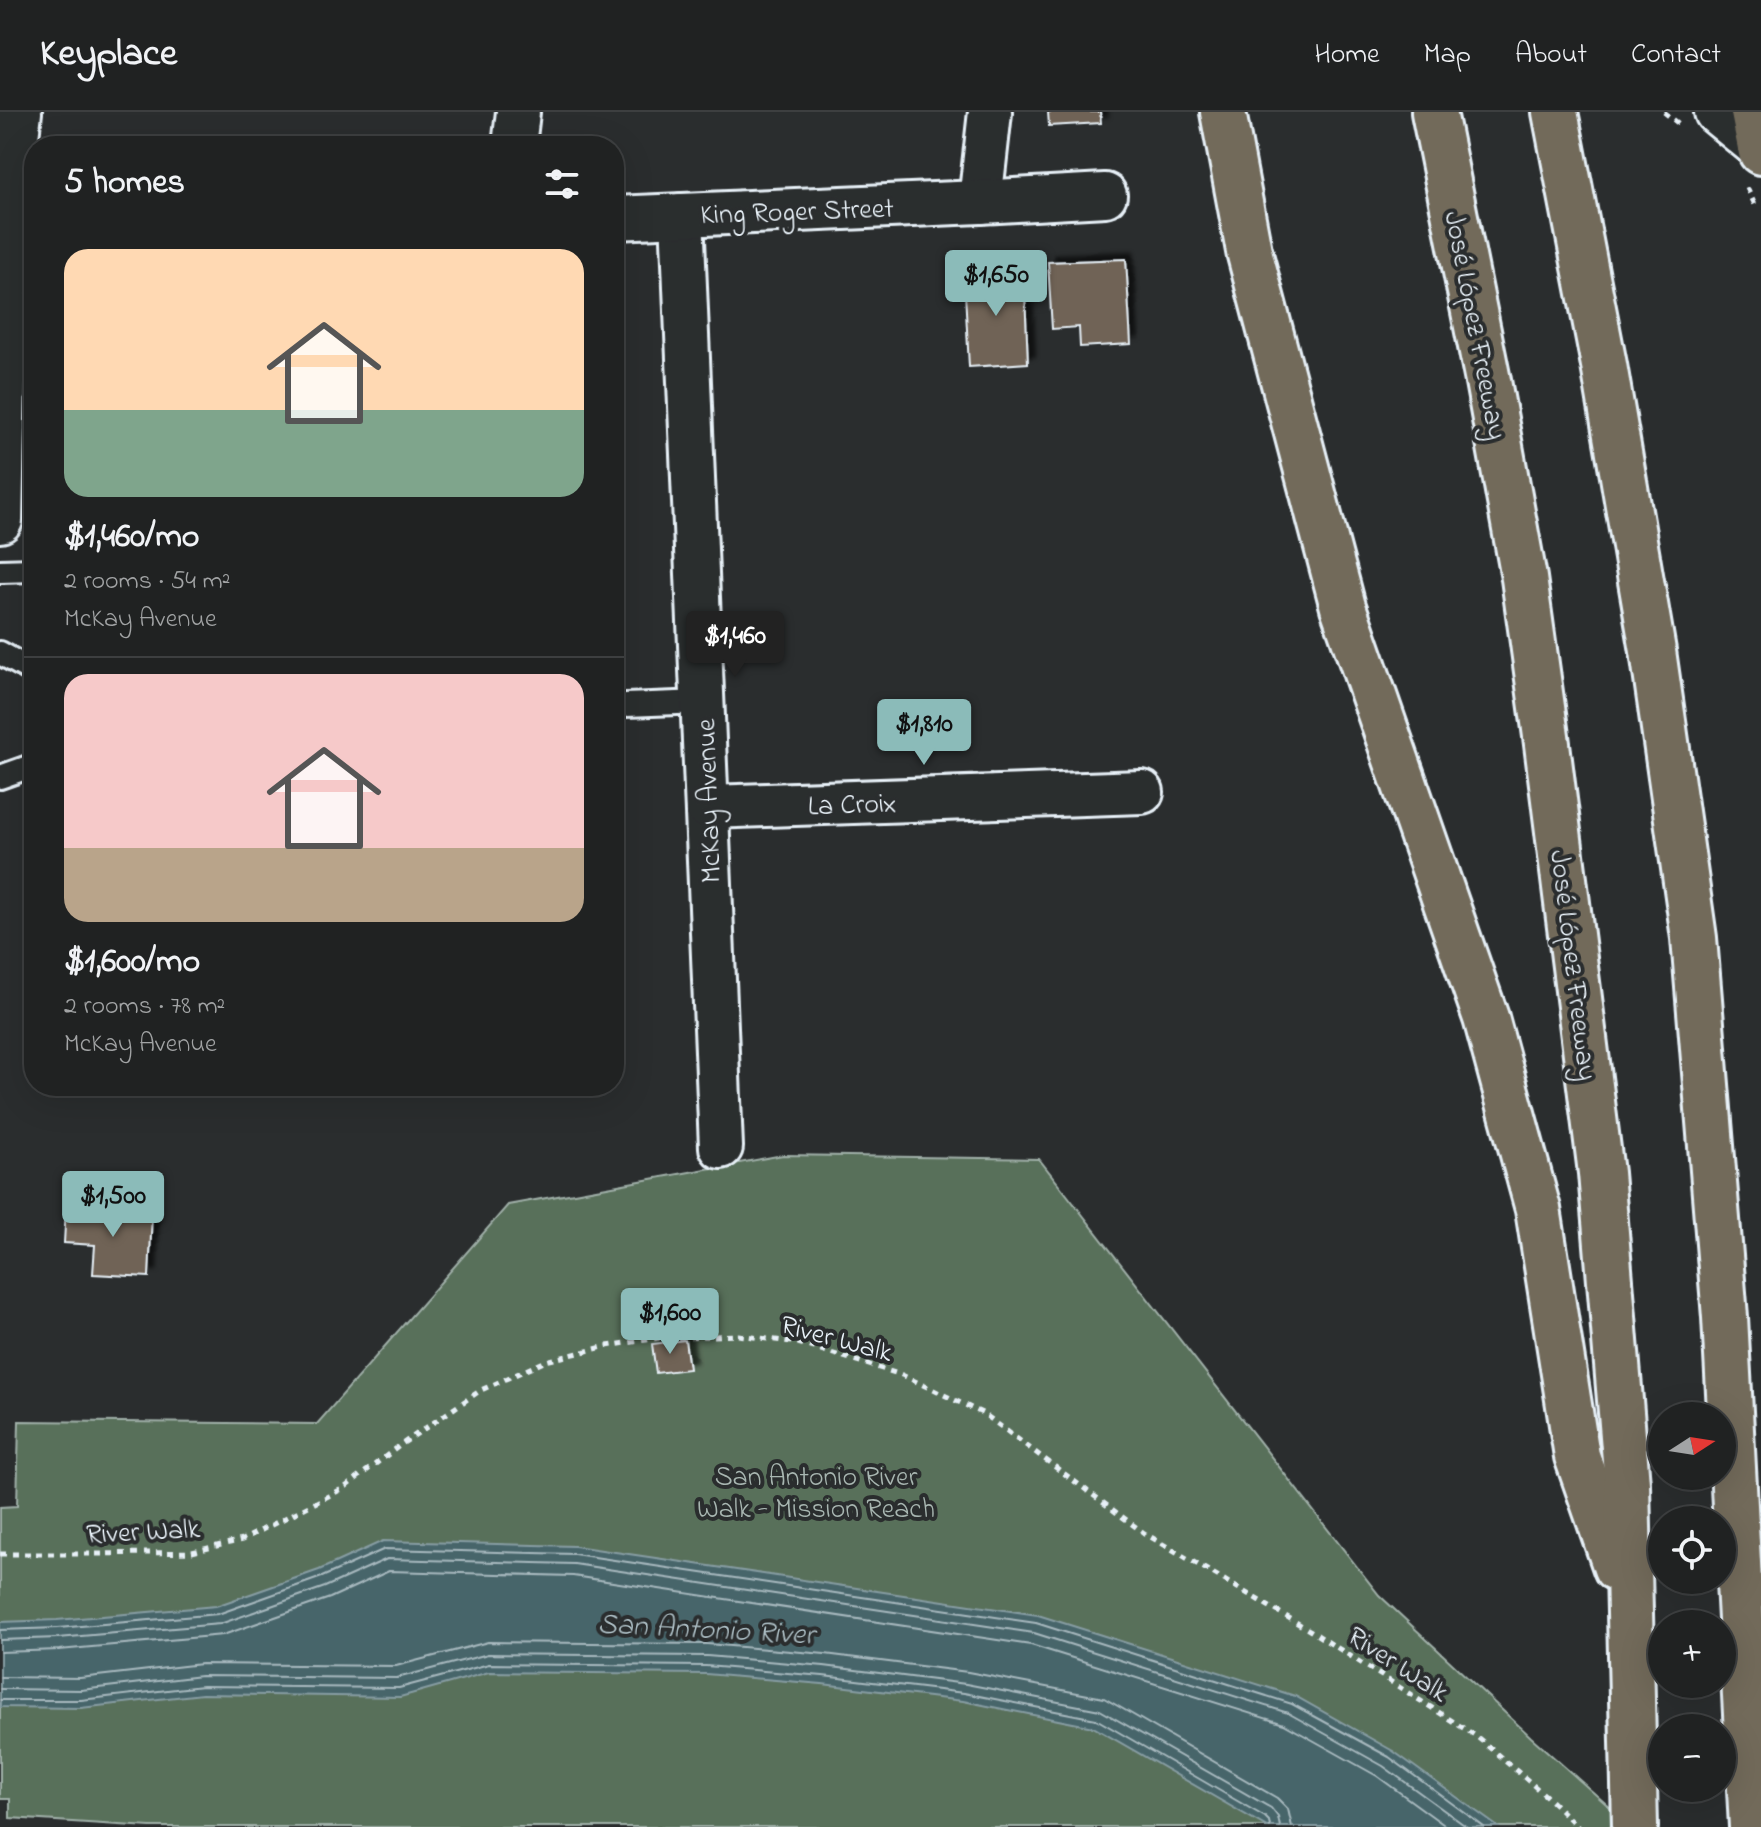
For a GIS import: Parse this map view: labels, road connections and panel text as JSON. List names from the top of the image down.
{
  "streets": {
    "highway": ["José López Freeway"],
    "street": ["King Roger Street", "McKay Avenue", "La Croix"],
    "path": ["River Walk"]
  },
  "crossings": [
    ["King Roger Street", "McKay Avenue"],
    ["McKay Avenue", "La Croix"]
  ],
  "water": ["San Antonio River"],
  "parks": ["San Antonio River Walk - Mission Reach"],
  "north": "right",
  "page": {
    "header": "Keyplace",
    "nav": [
      "Home",
      "Map",
      "About",
      "Contact"
    ],
    "heading": "5 homes",
    "list": [
      {
        "name": "$1,460/mo",
        "note": "2 rooms · 54 m² · McKay Avenue"
      },
      {
        "name": "$1,600/mo",
        "note": "2 rooms · 78 m² · McKay Avenue"
      }
    ],
    "price": [
      "$1,650",
      "$1,460",
      "$1,810",
      "$1,500",
      "$1,600"
    ],
    "map_buttons": ["+", "−"]
  }
}
